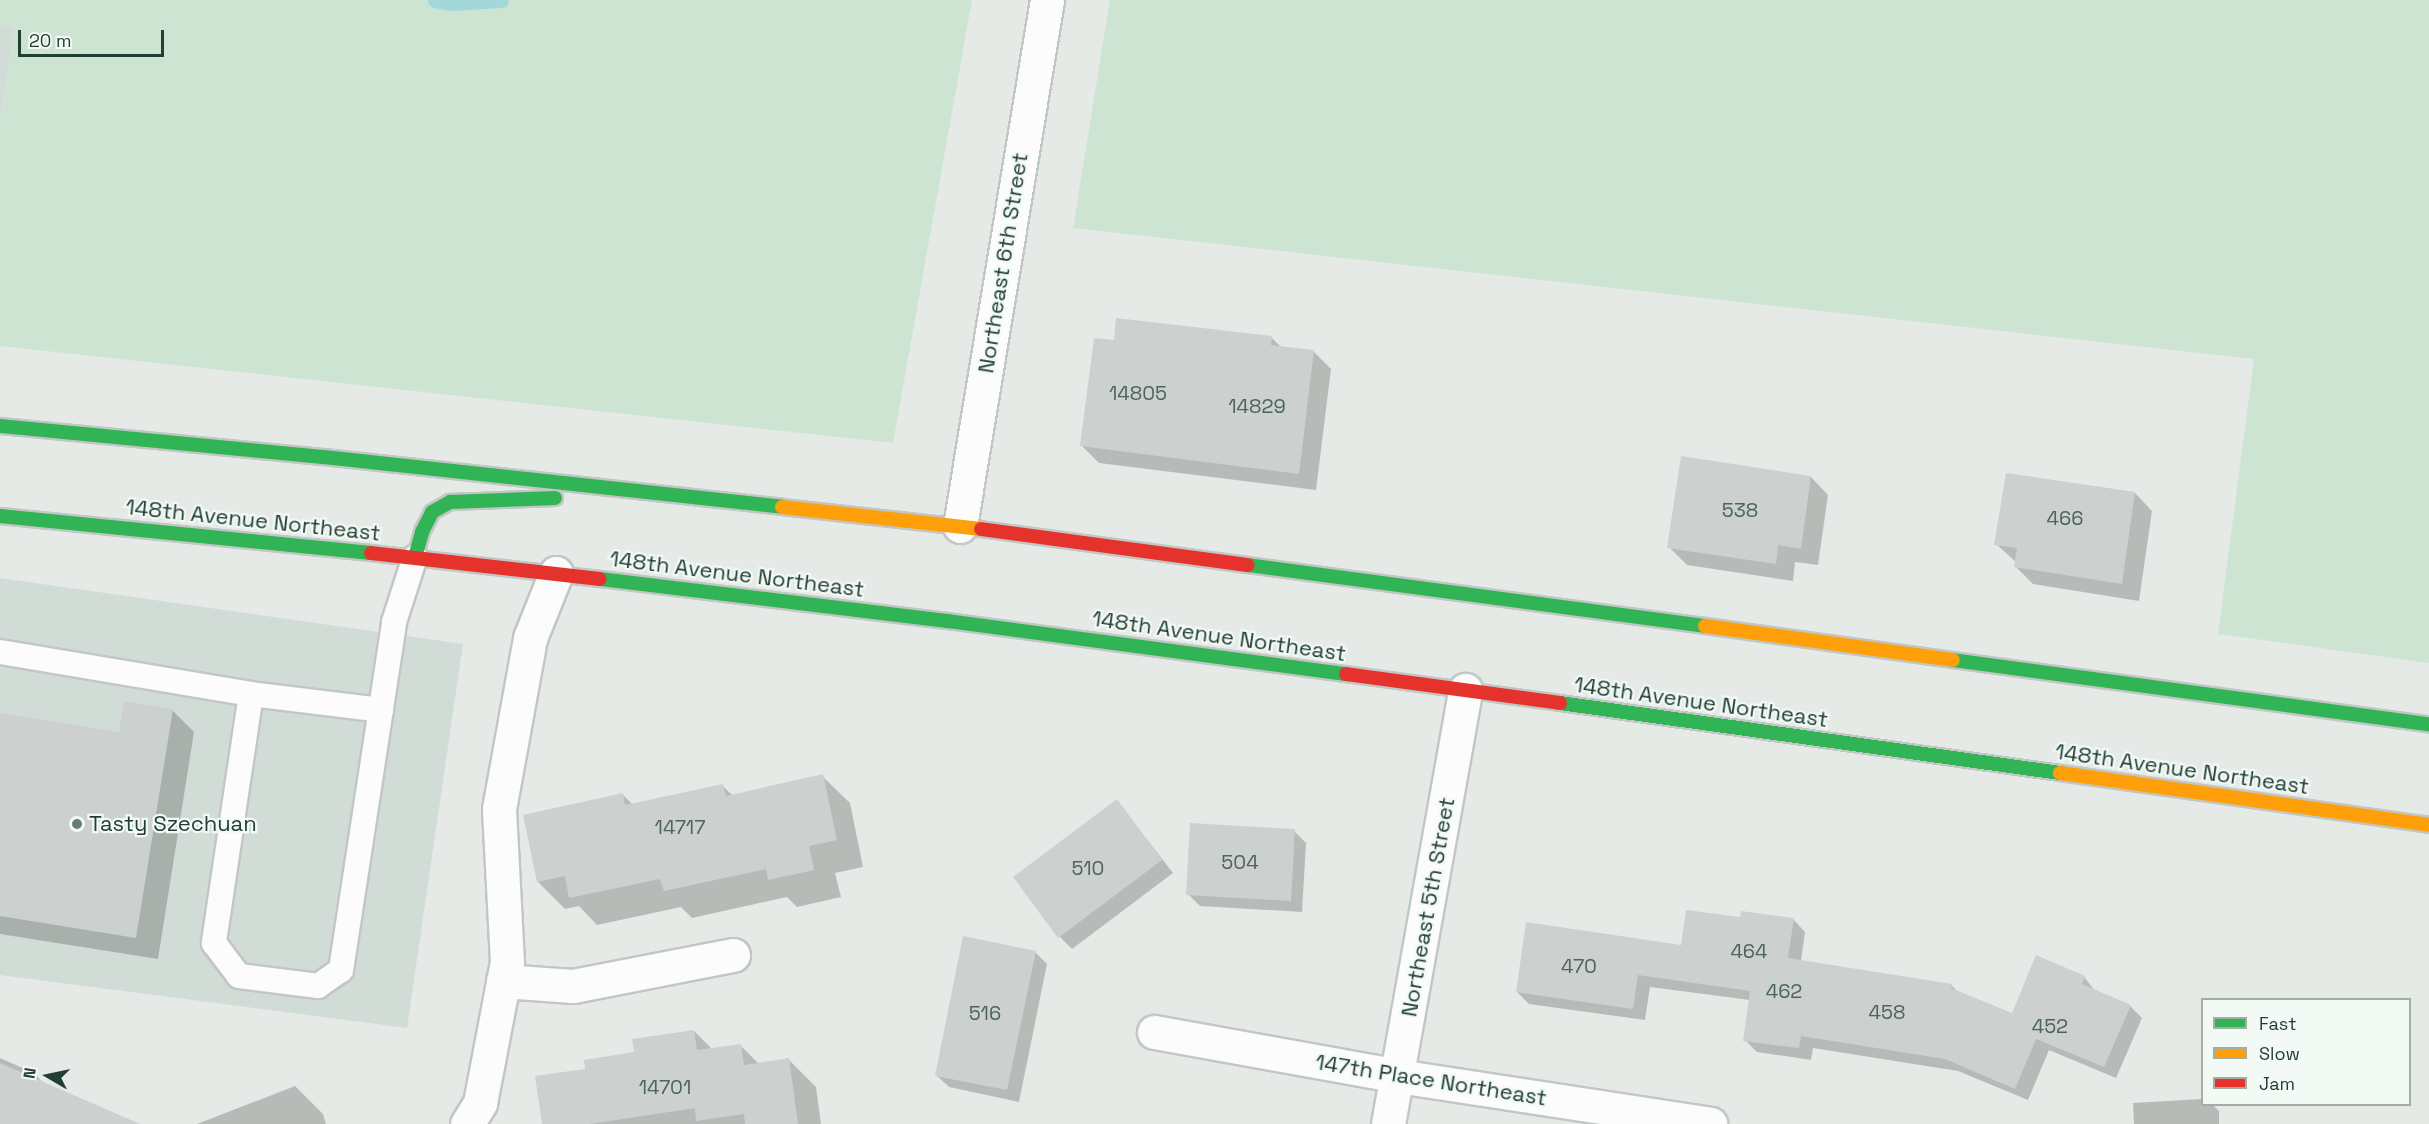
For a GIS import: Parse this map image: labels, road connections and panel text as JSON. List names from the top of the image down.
{
  "streets": {
    "main road": ["148th Avenue Northeast"],
    "street": ["Northeast 6th Street", "Northeast 5th Street", "147th Place Northeast"]
  },
  "crossings": [
    ["148th Avenue Northeast", "Northeast 5th Street"],
    ["Northeast 5th Street", "147th Place Northeast"]
  ],
  "places": ["Tasty Szechuan"],
  "house_numbers": [
    "14805",
    "14829",
    "538",
    "466",
    "14717",
    "504",
    "510",
    "464",
    "470",
    "462",
    "458",
    "516",
    "452",
    "14701"
  ],
  "legend": ["Fast", "Slow", "Jam"],
  "scale_bar": "20 m",
  "north": "left"
}
